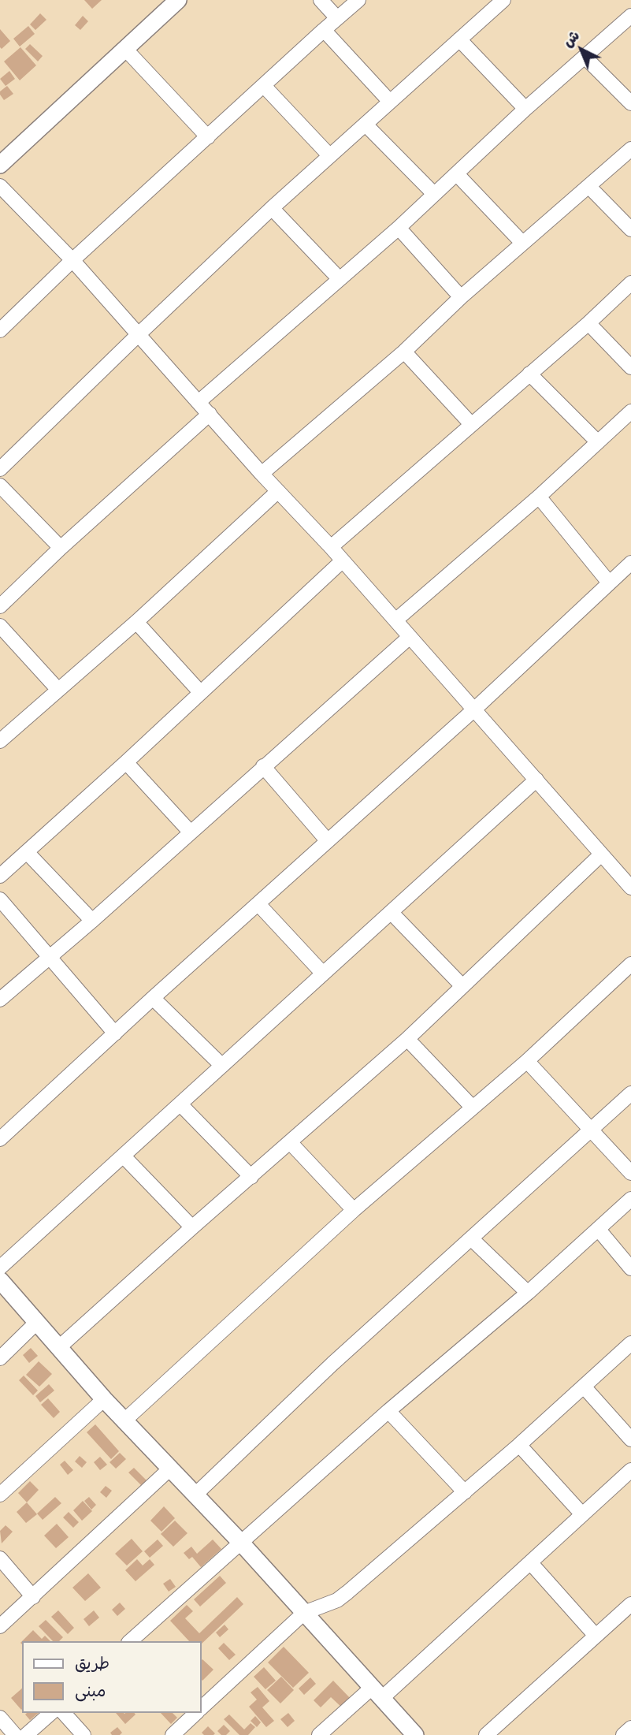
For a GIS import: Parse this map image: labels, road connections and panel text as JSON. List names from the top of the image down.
{
  "legend": ["طريق", "مبنى"],
  "north": "top left"
}
